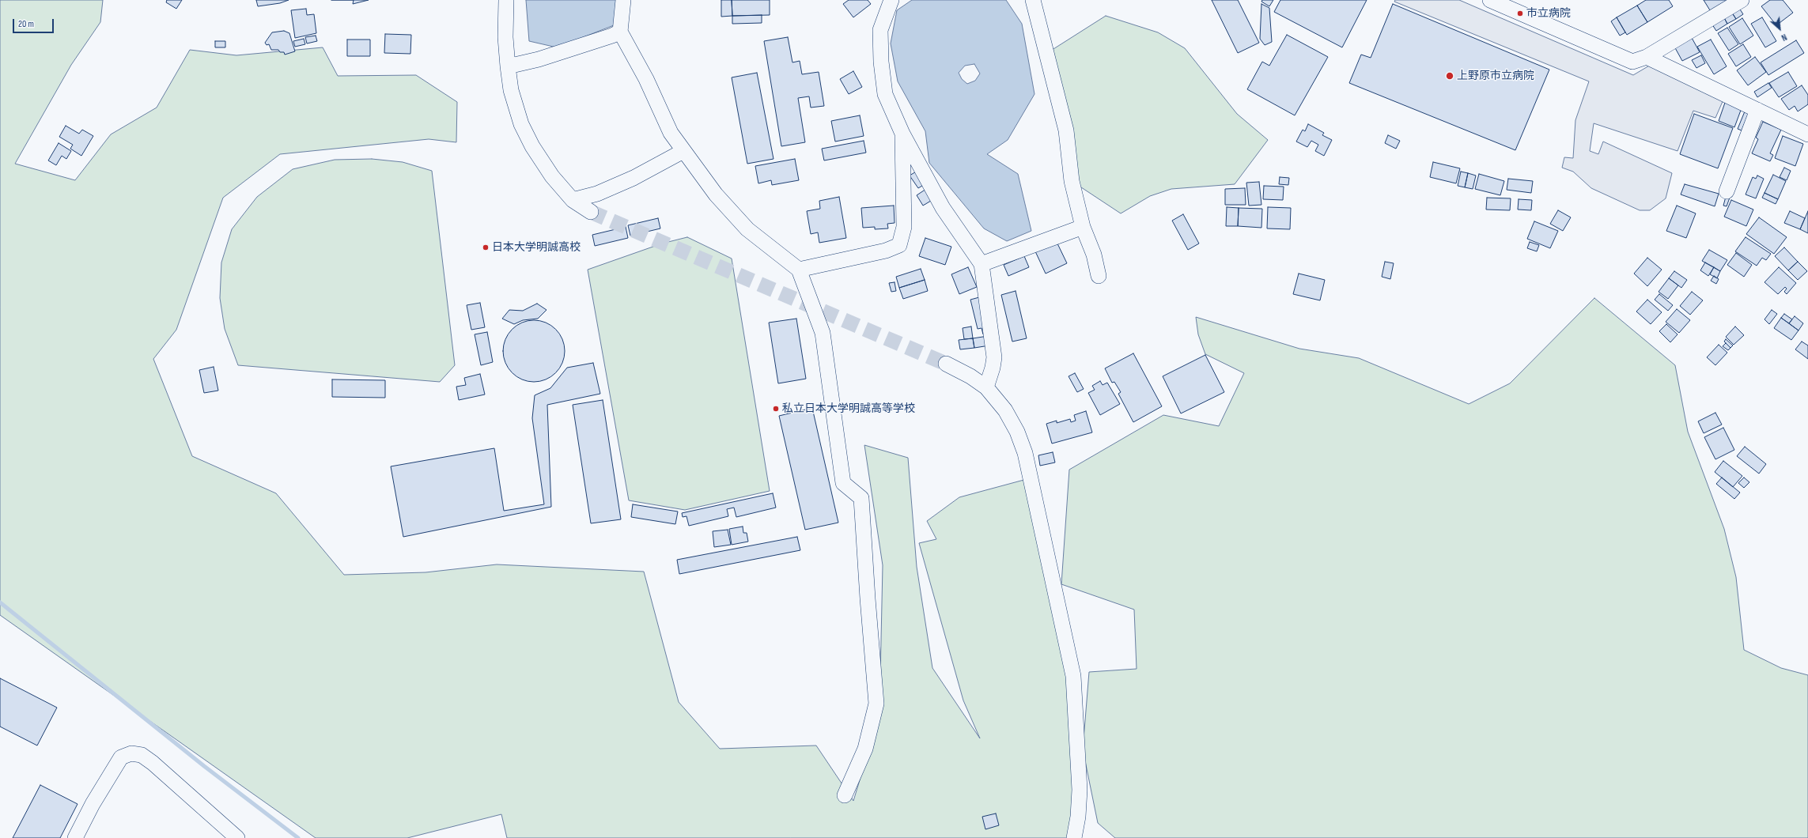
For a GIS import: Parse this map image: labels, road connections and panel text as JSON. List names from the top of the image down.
{
  "places": [
    "市立病院",
    "上野原市立病院",
    "日本大学明誠高校",
    "私立日本大学明誠高等学校"
  ],
  "scale_bar": "20 m",
  "north": "bottom right"
}
